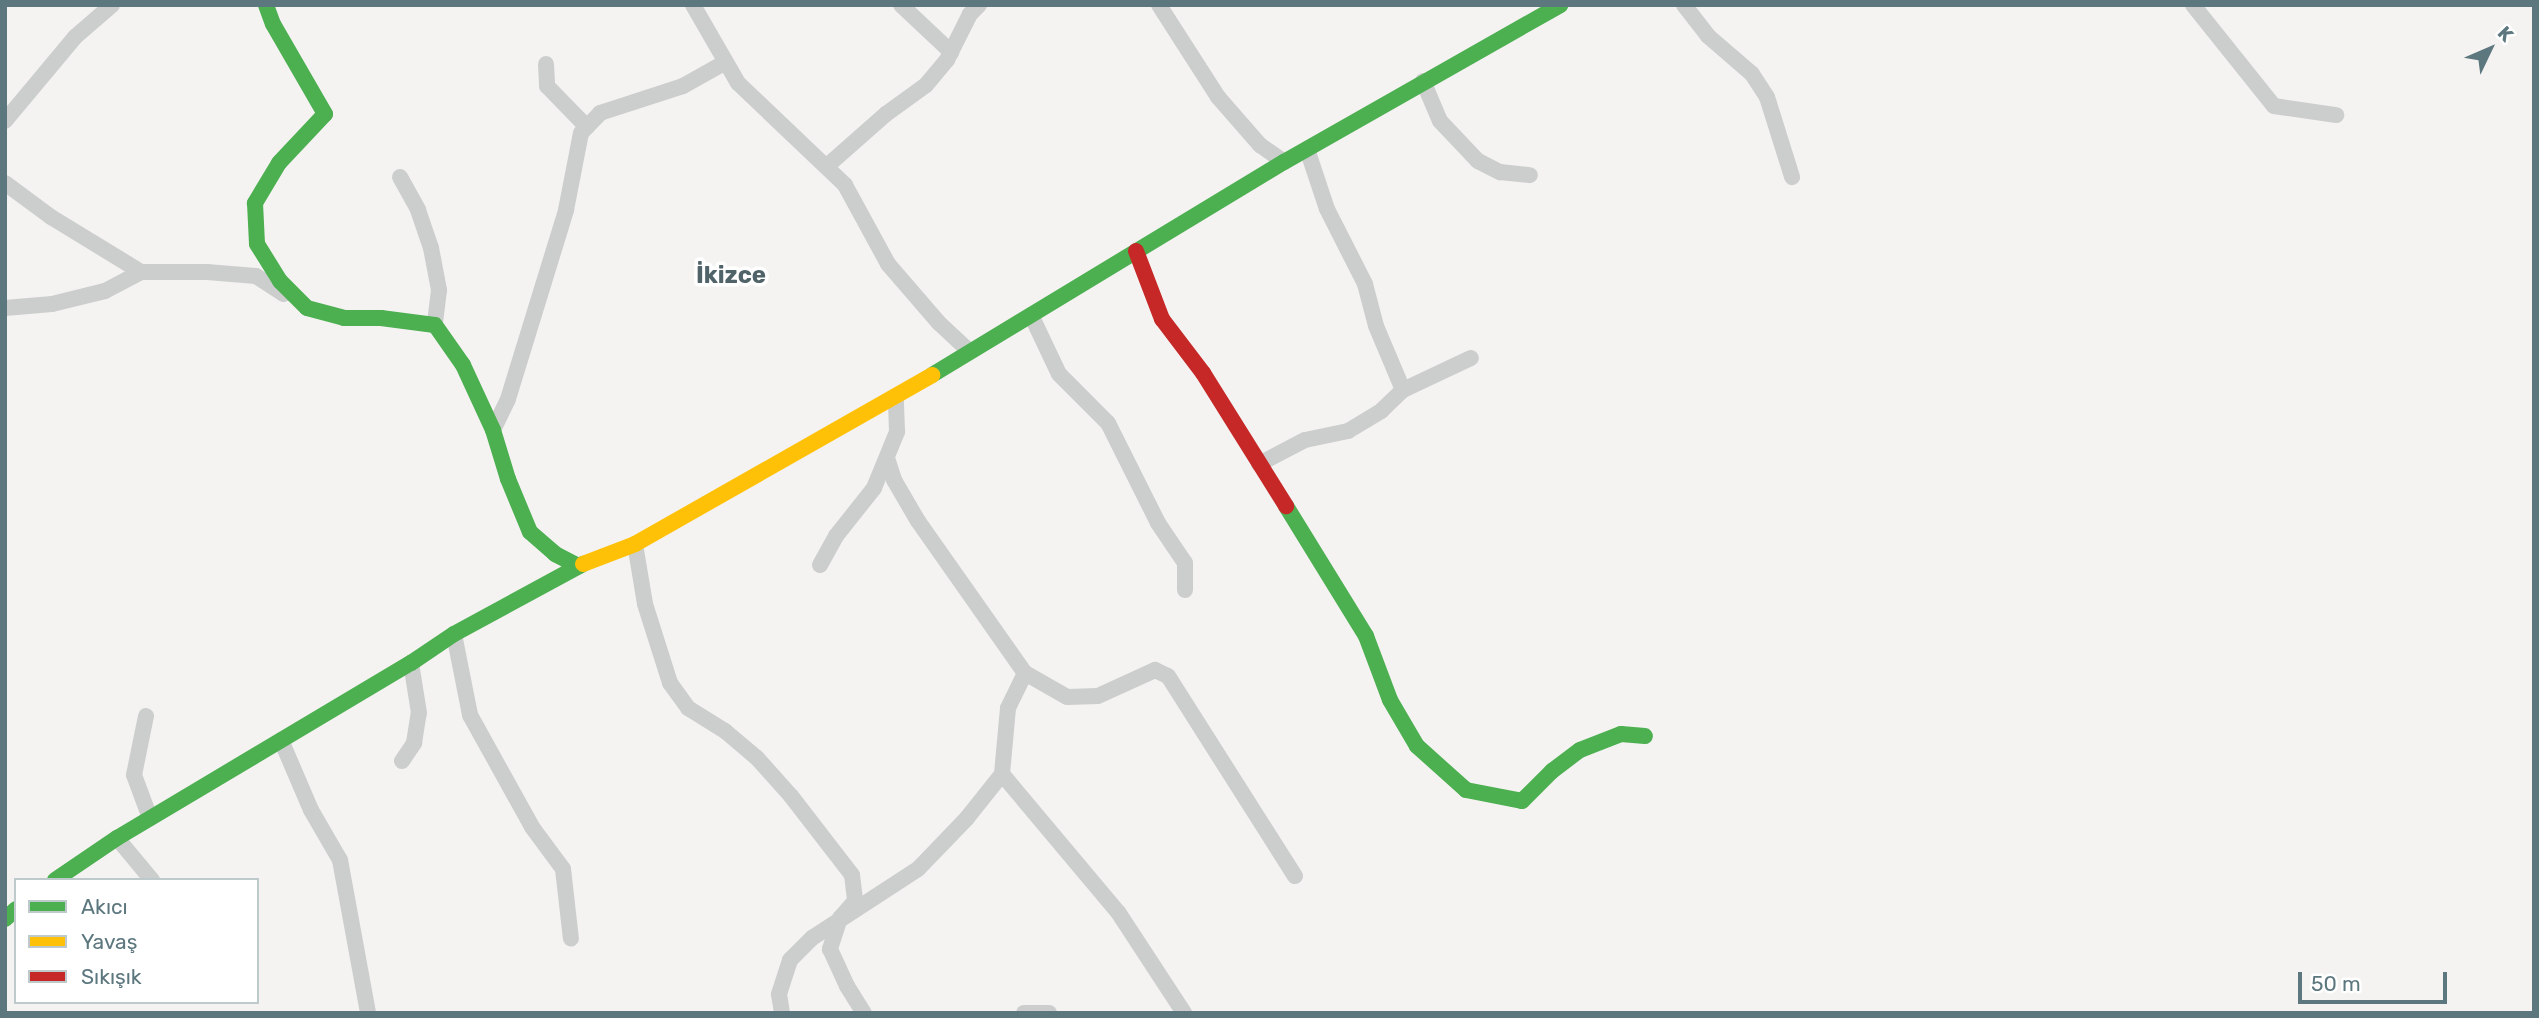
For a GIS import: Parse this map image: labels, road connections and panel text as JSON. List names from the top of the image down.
{
  "districts": ["İkizce"],
  "legend": ["Akıcı", "Yavaş", "Sıkışık"],
  "scale_bar": "50 m",
  "north": "top right"
}
